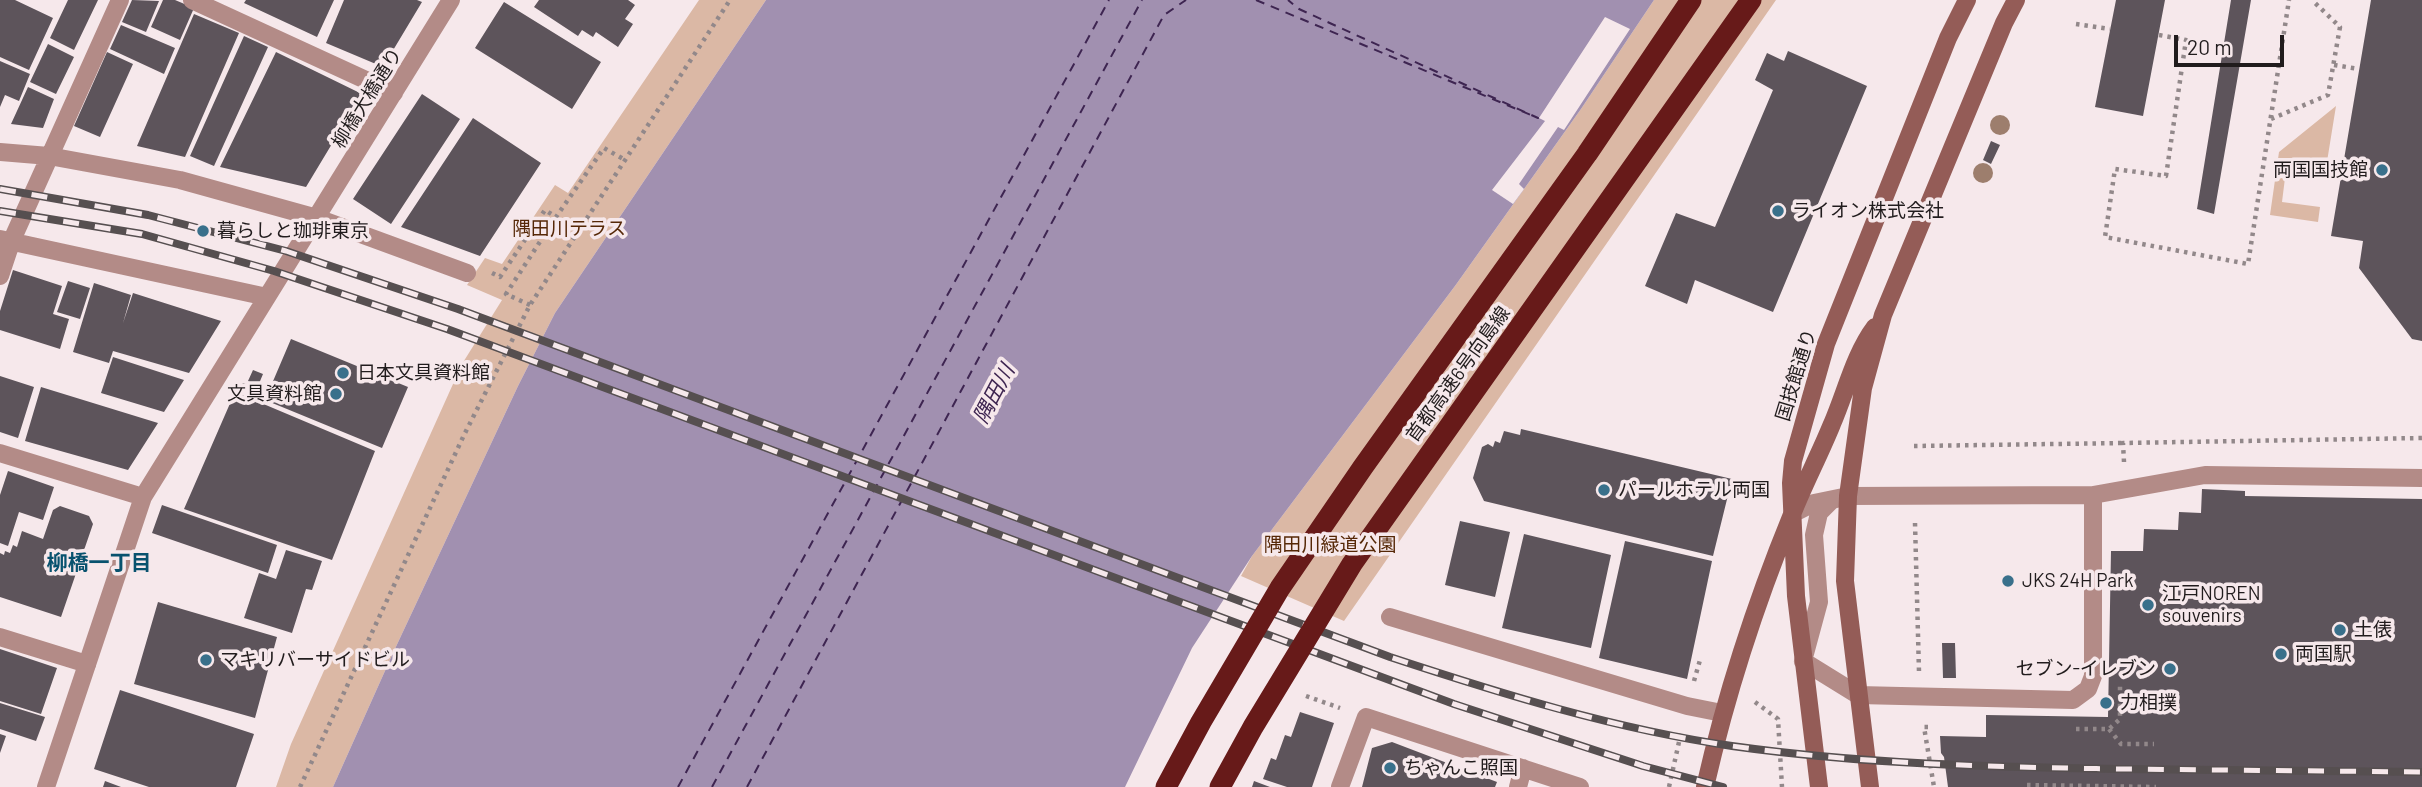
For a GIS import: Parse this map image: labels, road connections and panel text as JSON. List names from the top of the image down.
{
  "streets": {
    "highway": ["首都高速6号向島線"],
    "street": ["柳橋大橋通り", "国技館通り"]
  },
  "districts": ["柳橋一丁目"],
  "water": ["隅田川"],
  "parks": ["隅田川テラス", "隅田川緑道公園"],
  "places": [
    "両国国技館",
    "ライオン株式会社",
    "暮らしと珈琲東京",
    "日本文具資料館",
    "文具資料館",
    "パールホテル両国",
    "JKS 24H Park",
    "江戸NOREN souvenirs",
    "土俵",
    "両国駅",
    "マキリバーサイドビル",
    "セブン-イレブン",
    "力相撲",
    "ちゃんこ照国"
  ],
  "scale_bar": "20 m"
}
